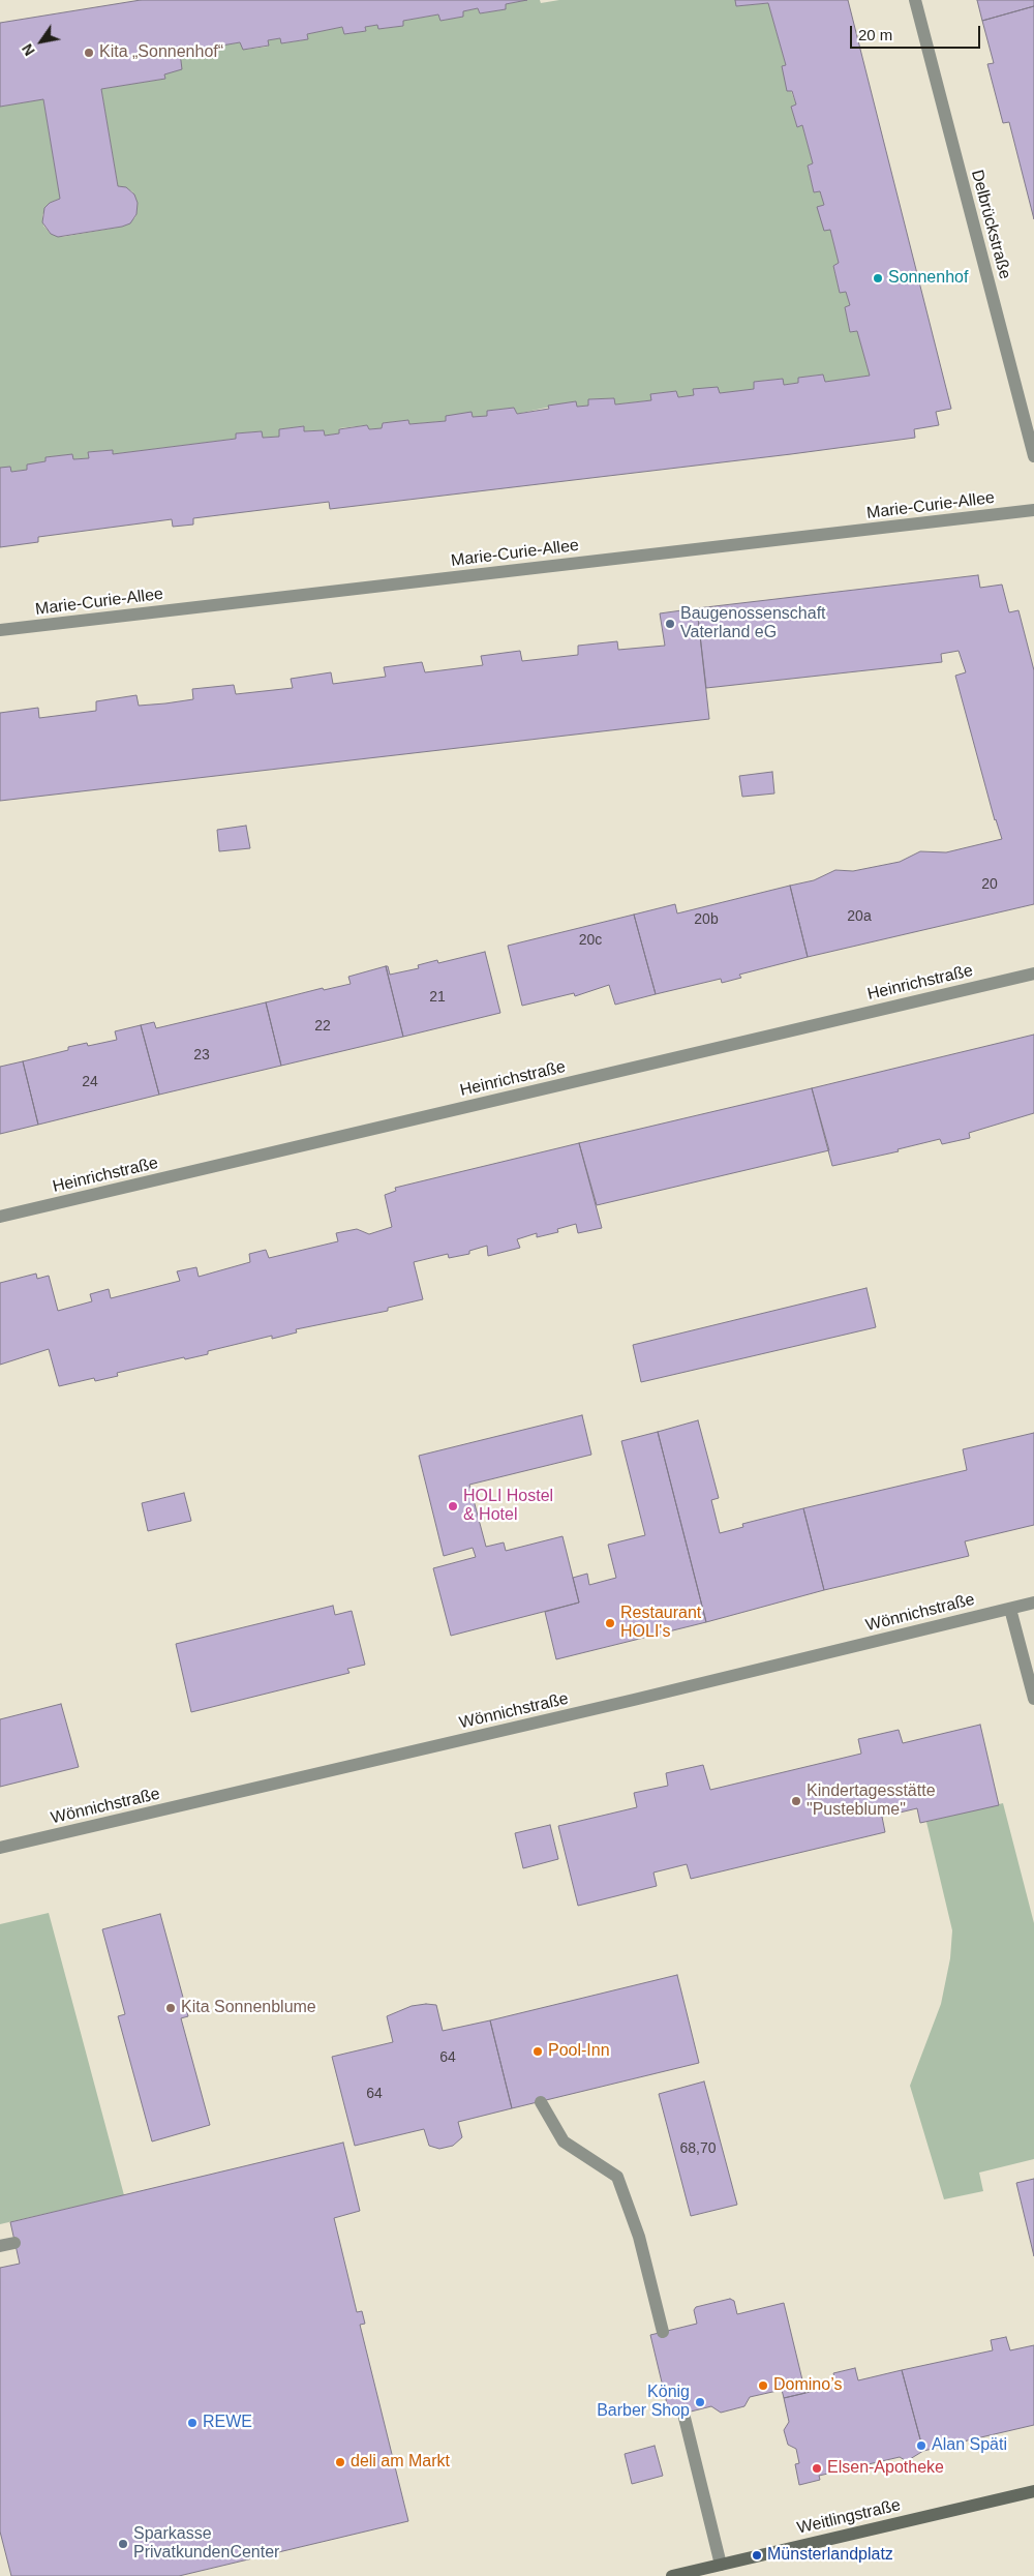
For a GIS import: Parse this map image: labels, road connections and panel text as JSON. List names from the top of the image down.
{
  "streets": {
    "street": [
      "Delbrückstraße",
      "Marie-Curie-Allee",
      "Heinrichstraße",
      "Wönnichstraße",
      "Weitlingstraße"
    ]
  },
  "places": [
    "Kita „Sonnenhof“",
    "Sonnenhof",
    "Baugenossenschaft Vaterland eG",
    "HOLI Hostel & Hotel",
    "Restaurant HOLI's",
    "Kindertagesstätte \"Pusteblume\"",
    "Kita Sonnenblume",
    "Pool-Inn",
    "Domino’s",
    "König Barber Shop",
    "REWE",
    "Alan Späti",
    "deli am Markt",
    "Elsen-Apotheke",
    "Sparkasse PrivatkundenCenter",
    "Münsterlandplatz"
  ],
  "house_numbers": [
    "20",
    "20a",
    "20b",
    "20c",
    "21",
    "22",
    "23",
    "24",
    "64",
    "64",
    "68,70"
  ],
  "scale_bar": "20 m",
  "north": "bottom left"
}
